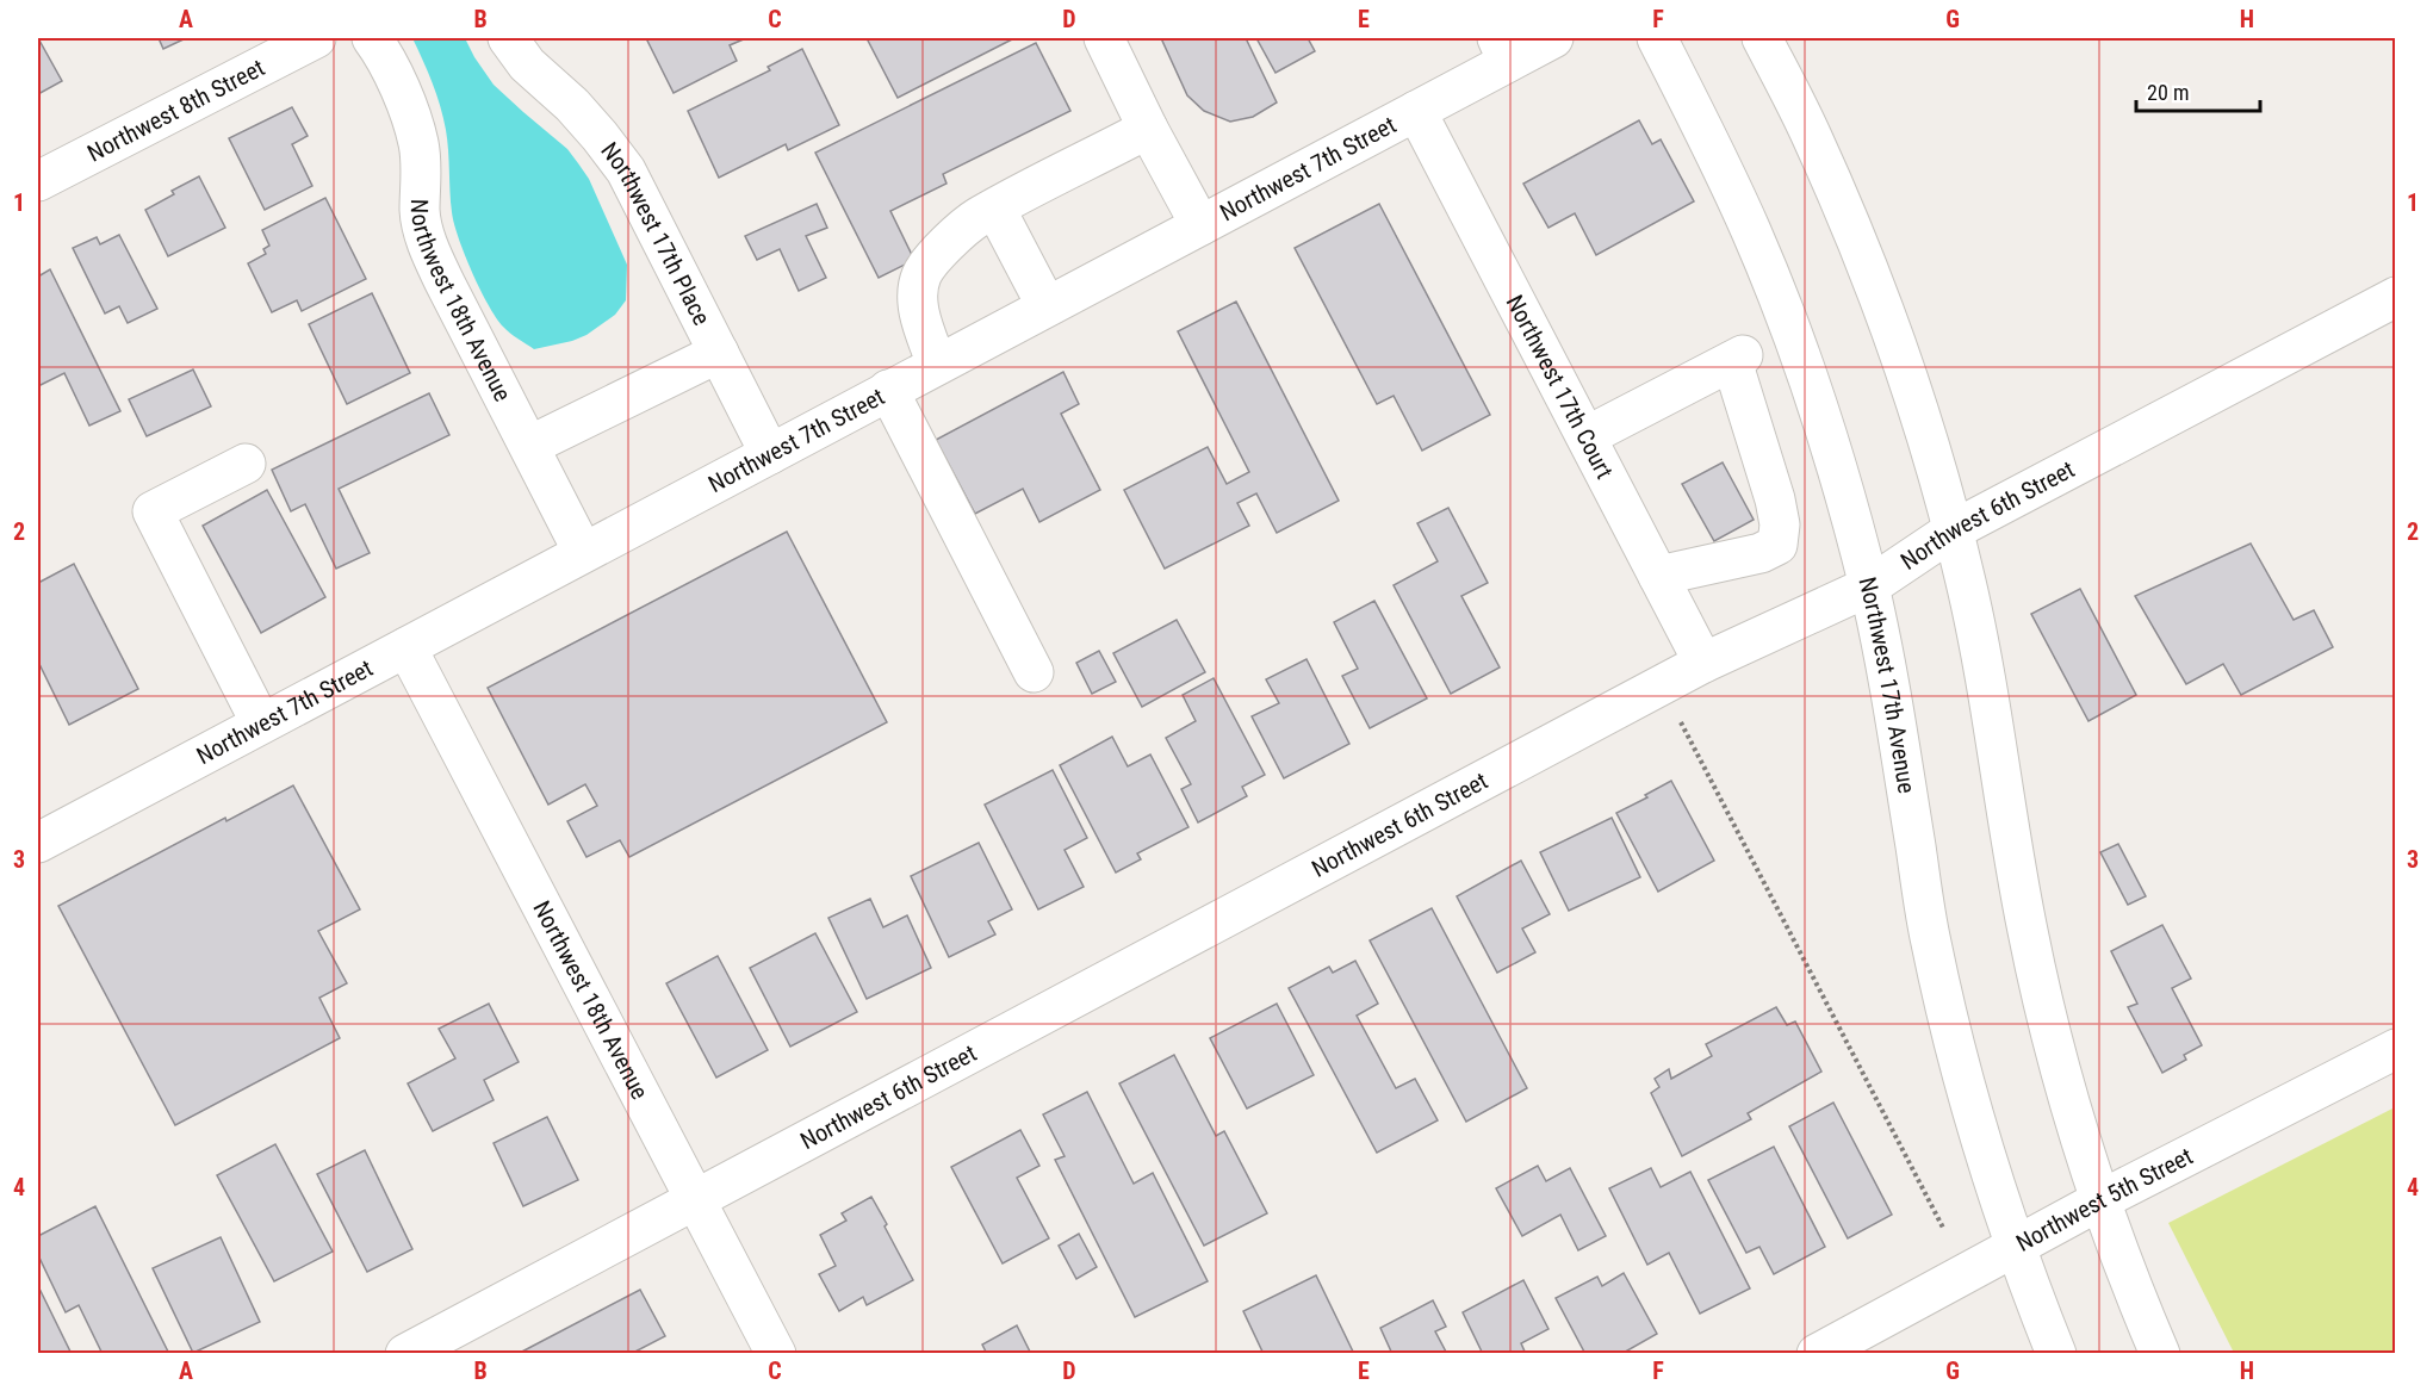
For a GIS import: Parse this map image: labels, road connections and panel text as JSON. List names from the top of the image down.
{
  "streets": {
    "street": [
      "Northwest 8th Street",
      "Northwest 7th Street",
      "Northwest 17th Place",
      "Northwest 18th Avenue",
      "Northwest 17th Court",
      "Northwest 6th Street",
      "Northwest 17th Avenue",
      "Northwest 5th Street"
    ]
  },
  "crossings": [
    ["Northwest 7th Street", "Northwest 17th Place"],
    ["Northwest 7th Street", "Northwest 18th Avenue"],
    ["Northwest 7th Street", "Northwest 17th Court"],
    ["Northwest 18th Avenue", "Northwest 6th Street"],
    ["Northwest 17th Court", "Northwest 6th Street"],
    ["Northwest 6th Street", "Northwest 17th Avenue"],
    ["Northwest 17th Avenue", "Northwest 5th Street"]
  ],
  "scale_bar": "20 m",
  "grid": {
    "columns": [
      "A",
      "B",
      "C",
      "D",
      "E",
      "F",
      "G",
      "H"
    ],
    "rows": [
      "1",
      "2",
      "3",
      "4"
    ]
  }
}
